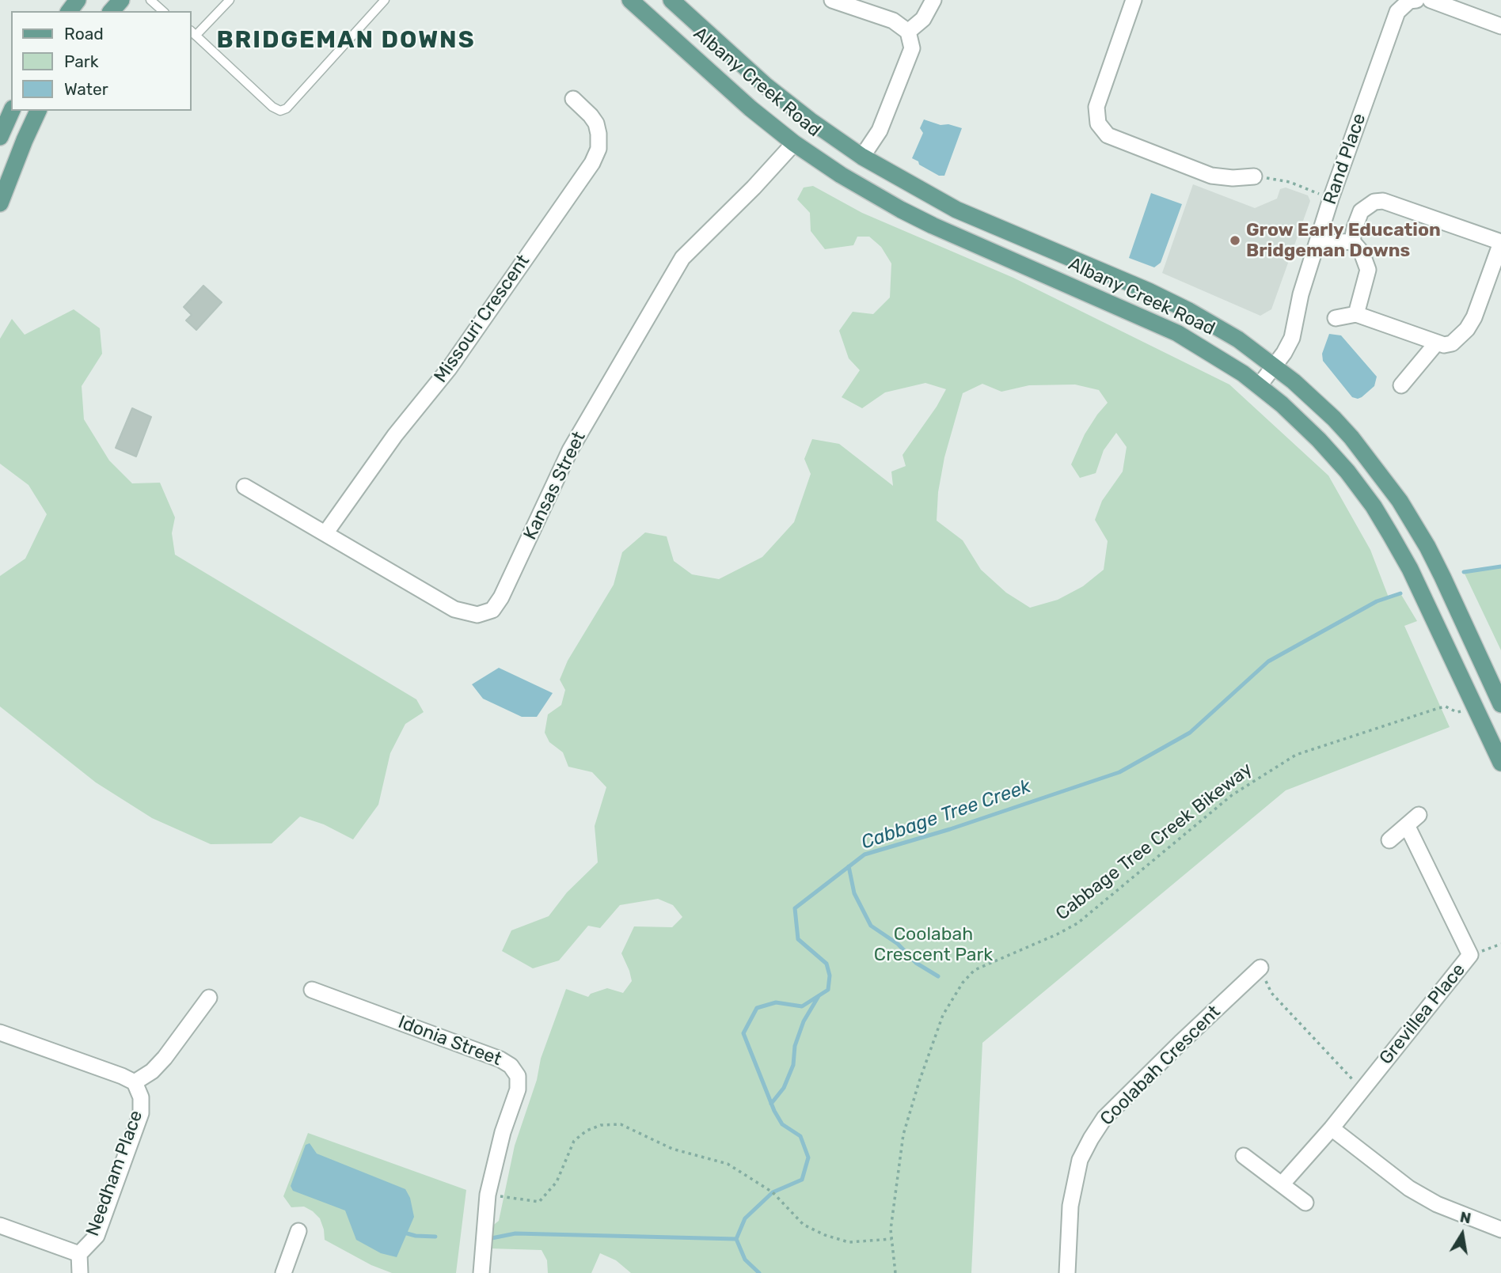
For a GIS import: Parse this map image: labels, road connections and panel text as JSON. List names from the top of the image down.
{
  "streets": {
    "main road": ["Albany Creek Road"],
    "street": [
      "Rand Place",
      "Missouri Crescent",
      "Kansas Street",
      "Grevillea Place",
      "Idonia Street",
      "Coolabah Crescent",
      "Needham Place"
    ],
    "path": ["Cabbage Tree Creek Bikeway"]
  },
  "crossings": [
    ["Albany Creek Road", "Rand Place"],
    ["Albany Creek Road", "Kansas Street"],
    ["Missouri Crescent", "Kansas Street"]
  ],
  "districts": ["BRIDGEMAN DOWNS"],
  "water": ["Cabbage Tree Creek"],
  "parks": ["Coolabah Crescent Park"],
  "places": ["Grow Early Education Bridgeman Downs"],
  "legend": ["Road", "Park", "Water"],
  "north": "top"
}
